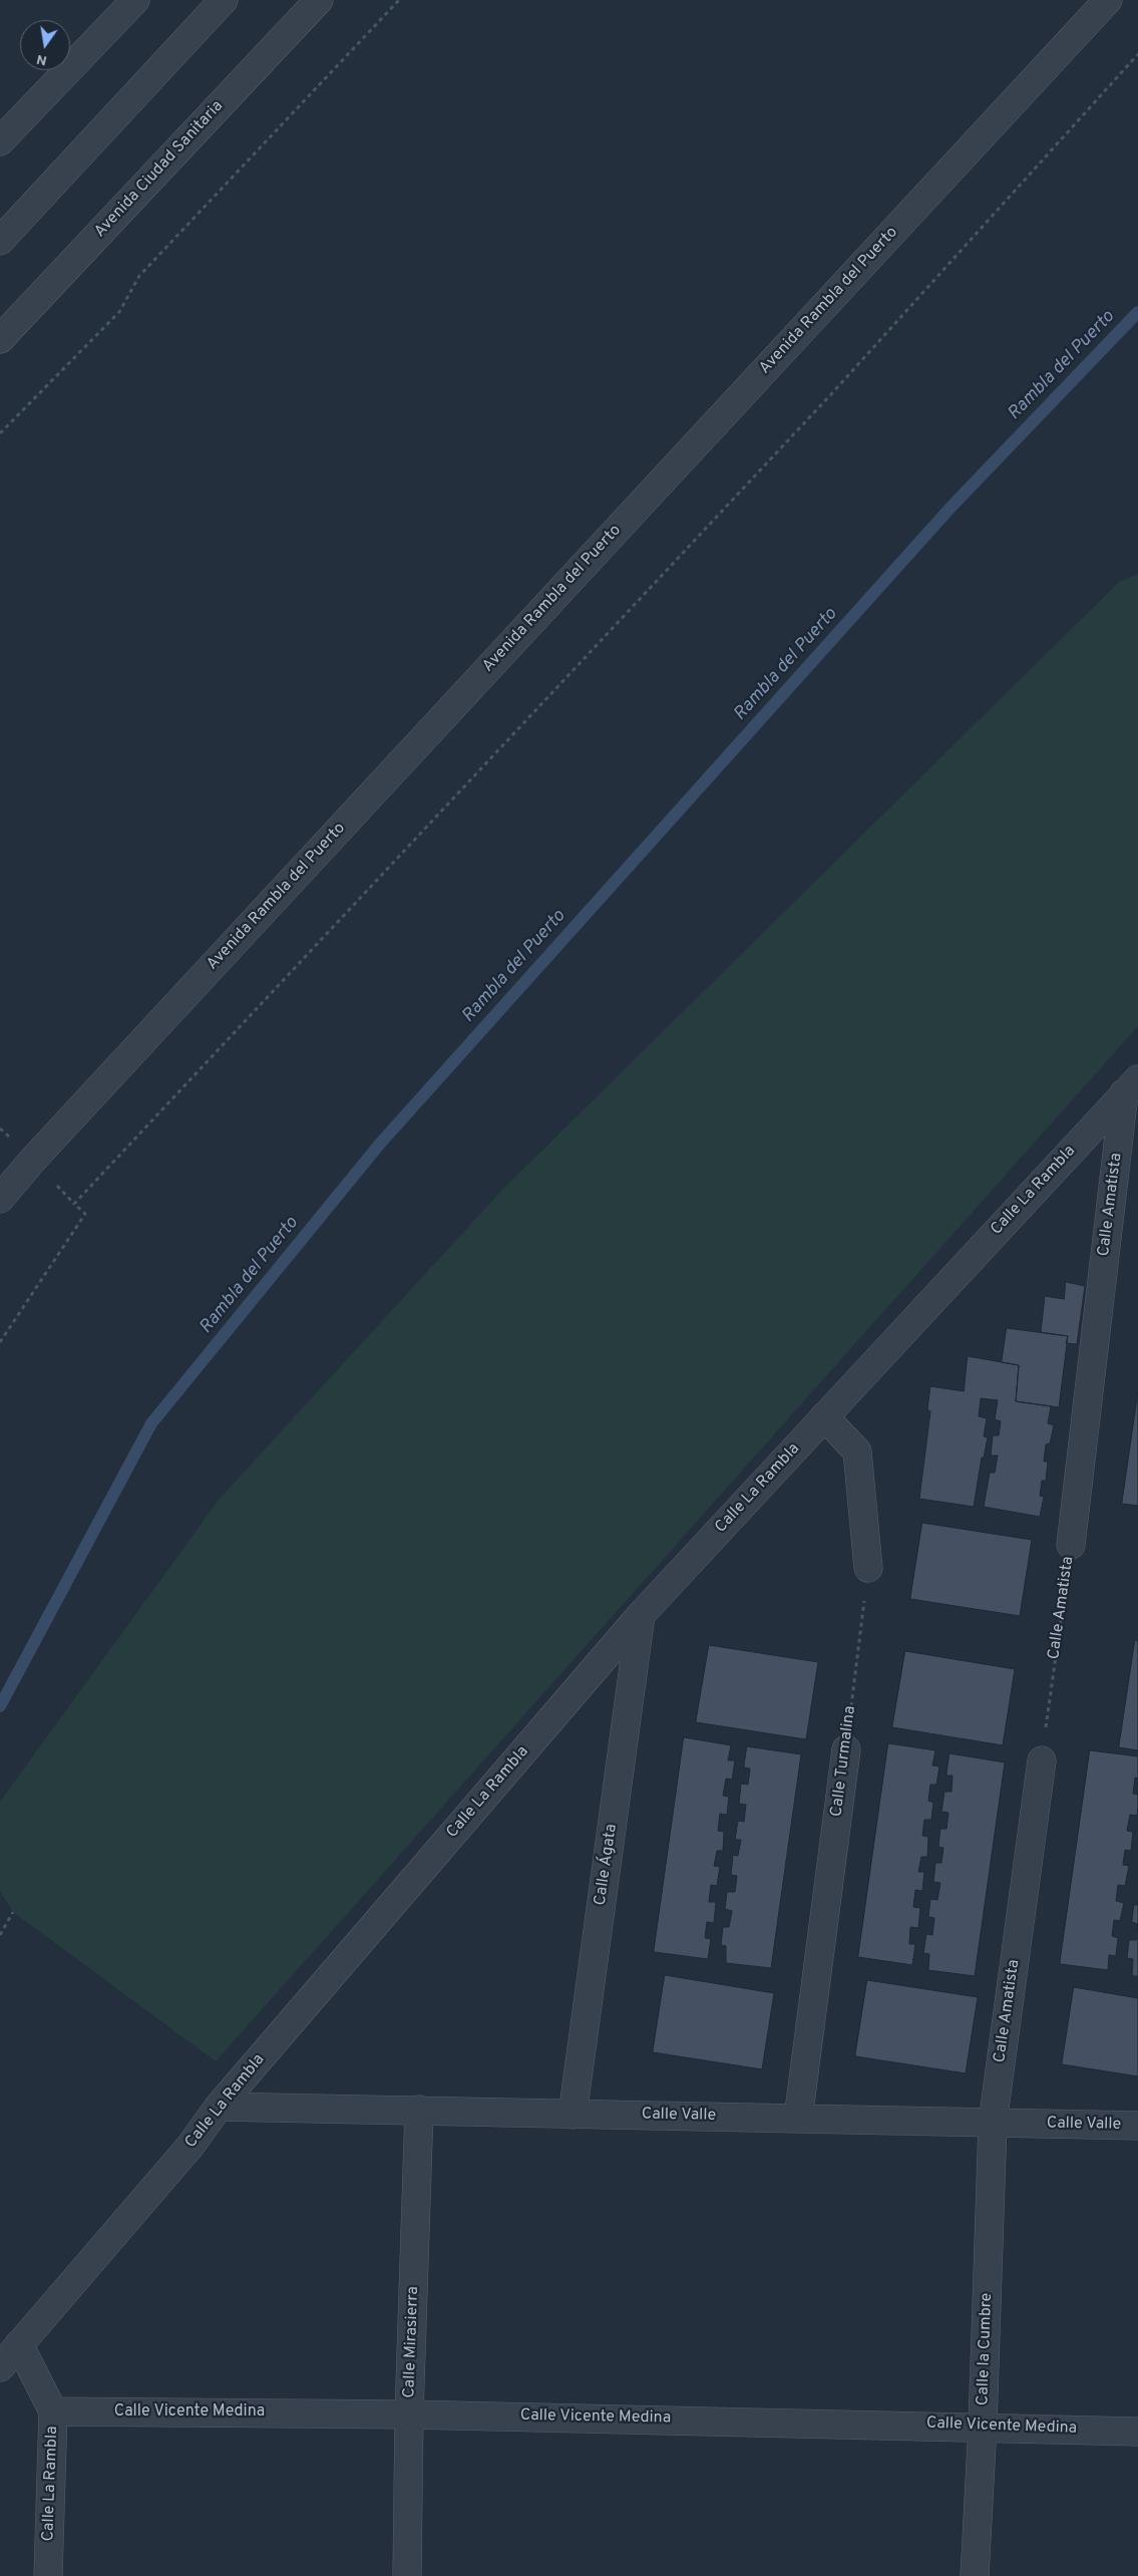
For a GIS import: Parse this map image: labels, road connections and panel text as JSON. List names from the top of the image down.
{
  "streets": {
    "street": [
      "Avenida Ciudad Sanitaria",
      "Avenida Rambla del Puerto",
      "Calle La Rambla",
      "Calle Amatista",
      "Calle Turmalina",
      "Calle Ágata",
      "Calle Valle",
      "Calle Mirasierra",
      "Calle la Cumbre",
      "Calle Vicente Medina"
    ]
  },
  "crossings": [
    ["Calle La Rambla", "Calle Amatista"],
    ["Calle La Rambla", "Calle Ágata"],
    ["Calle La Rambla", "Calle Valle"],
    ["Calle La Rambla", "Calle Vicente Medina"],
    ["Calle Amatista", "Calle Valle"],
    ["Calle Amatista", "Calle la Cumbre"],
    ["Calle Turmalina", "Calle Valle"],
    ["Calle Ágata", "Calle Valle"],
    ["Calle Valle", "Calle Mirasierra"],
    ["Calle Valle", "Calle la Cumbre"],
    ["Calle Mirasierra", "Calle Vicente Medina"],
    ["Calle la Cumbre", "Calle Vicente Medina"]
  ],
  "water": ["Rambla del Puerto"],
  "north": "bottom"
}
